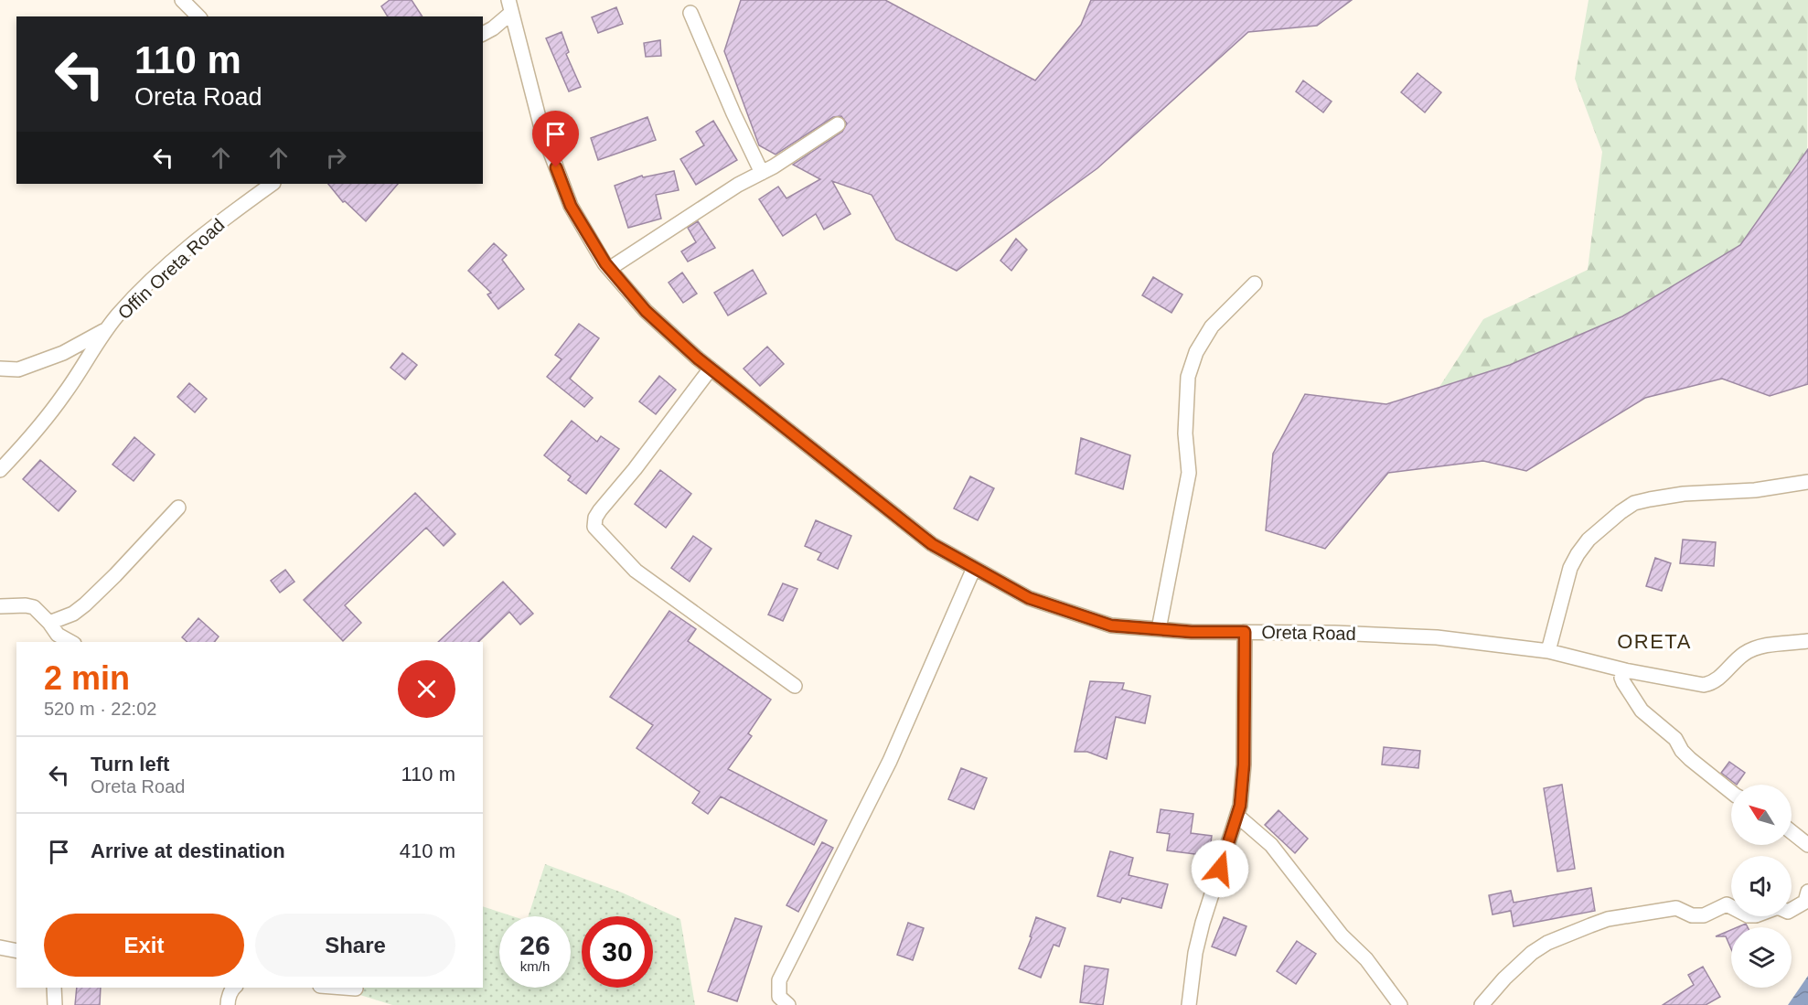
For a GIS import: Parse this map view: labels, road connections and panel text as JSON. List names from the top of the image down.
{
  "streets": {
    "street": ["Offin Oreta Road", "Oreta Road"]
  },
  "districts": ["ORETA"],
  "north": "top left",
  "page": {
    "turn": ["110 m", "Oreta Road"],
    "heading": ["2 min", "520 m · 22:02"],
    "list": [
      {
        "name": "Turn left",
        "note": "Oreta Road",
        "value": "110 m"
      },
      {
        "name": "Arrive at destination",
        "value": "410 m"
      }
    ],
    "buttons": ["Exit", "Share"],
    "speed": "26 km/h",
    "limit": "30"
  }
}
